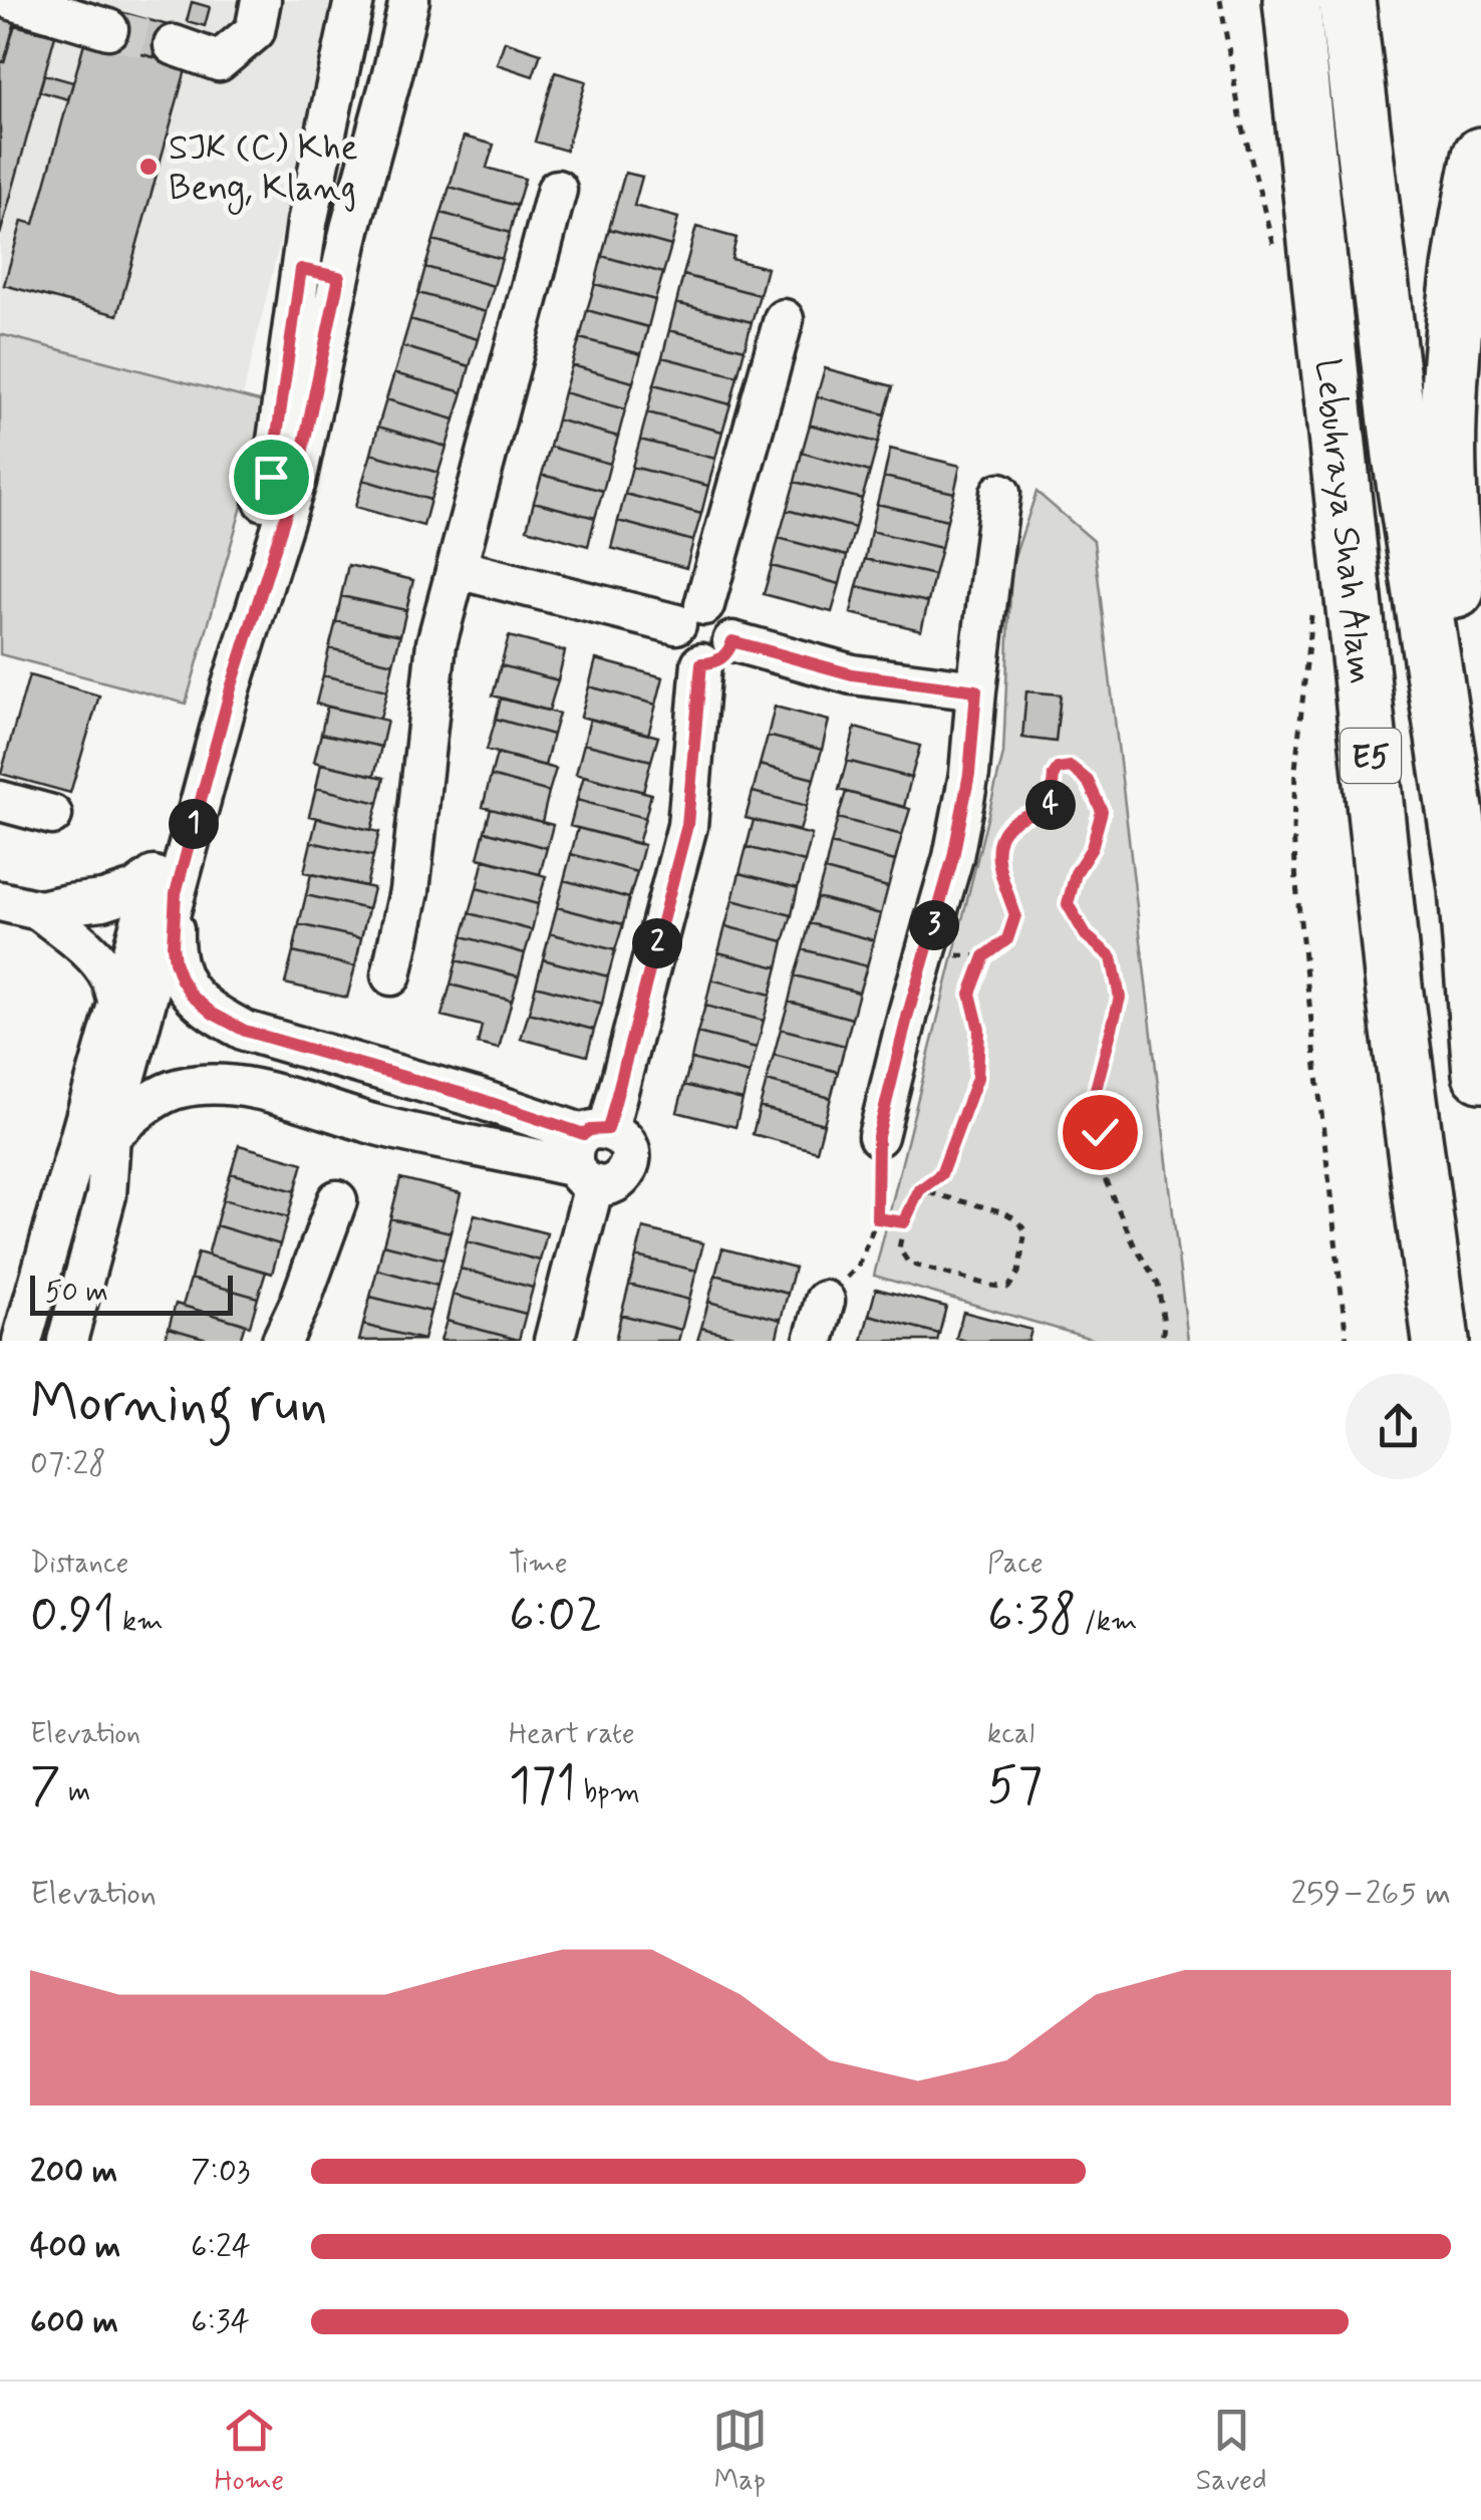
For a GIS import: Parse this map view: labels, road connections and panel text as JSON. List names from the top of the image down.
{
  "streets": {
    "highway": ["Lebuhraya Shah Alam", "E5"]
  },
  "places": ["SJK (C) Khe Beng, Klang"],
  "scale_bar": "50 m",
  "page": {
    "pins": [
      "4",
      "1",
      "3",
      "2"
    ],
    "scale": "50 m",
    "heading": ["Morning run", "07:28"],
    "stats": [
      ["Distance", "0.91 km"],
      ["Time", "6:02"],
      ["Pace", "6:38 /km"],
      ["Elevation", "7 m"],
      ["Heart rate", "171 bpm"],
      ["kcal", "57"]
    ],
    "chart": ["Elevation", "259–265 m"],
    "list": [
      {
        "name": "200 m",
        "note": "7:03"
      },
      {
        "name": "400 m",
        "note": "6:24"
      },
      {
        "name": "600 m",
        "note": "6:34"
      }
    ],
    "tabs": ["Home", "Map", "Saved"]
  }
}
